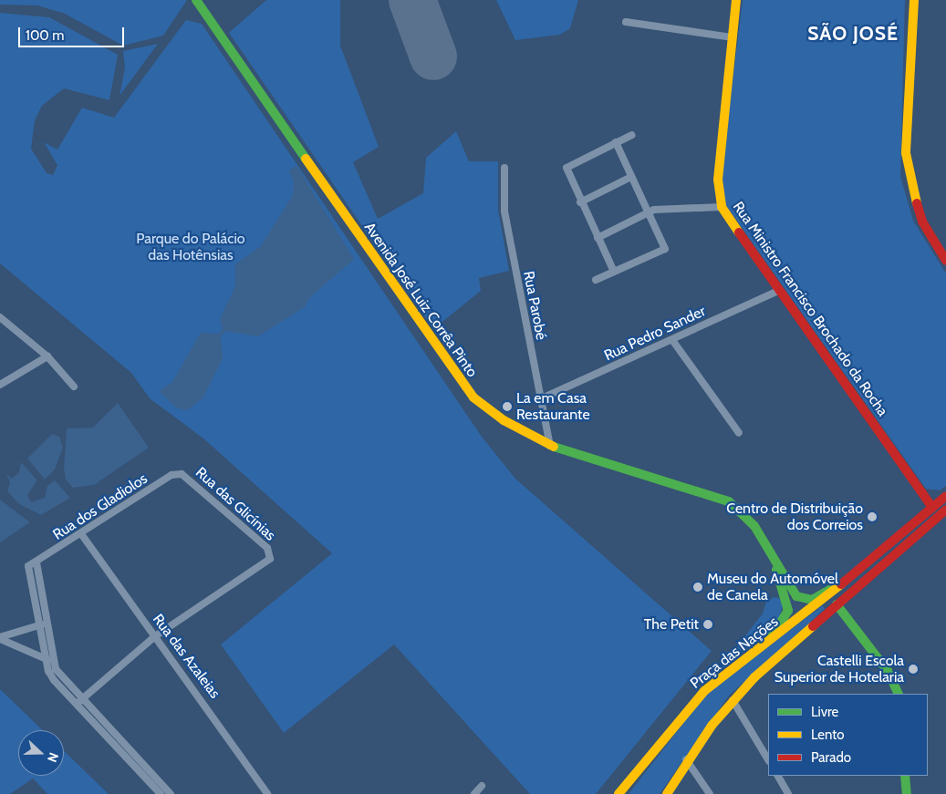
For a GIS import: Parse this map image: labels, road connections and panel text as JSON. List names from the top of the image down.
{
  "streets": {
    "street": [
      "Avenida José Luiz Corrêa Pinto",
      "Rua Parobé",
      "Rua Ministro Francisco Brochado da Rocha",
      "Rua Pedro Sander",
      "Rua das Glicínias",
      "Rua dos Gladiolos",
      "Praça das Nações",
      "Rua das Azaleias"
    ]
  },
  "crossings": [
    ["Avenida José Luiz Corrêa Pinto", "Rua Parobé"],
    ["Avenida José Luiz Corrêa Pinto", "Praça das Nações"],
    ["Rua Parobé", "Rua Pedro Sander"],
    ["Rua Ministro Francisco Brochado da Rocha", "Rua Pedro Sander"],
    ["Rua Ministro Francisco Brochado da Rocha", "Praça das Nações"],
    ["Rua das Glicínias", "Rua dos Gladiolos"],
    ["Rua das Glicínias", "Rua das Azaleias"],
    ["Rua dos Gladiolos", "Rua das Azaleias"]
  ],
  "districts": ["SÃO JOSÉ"],
  "parks": ["Parque do Palácio das Hotênsias"],
  "places": [
    "La em Casa Restaurante",
    "Centro de Distribuição dos Correios",
    "Museu do Automóvel de Canela",
    "The Petit",
    "Castelli Escola Superior de Hotelaria"
  ],
  "legend": ["Livre", "Lento", "Parado"],
  "scale_bar": "100 m",
  "north": "right"
}
